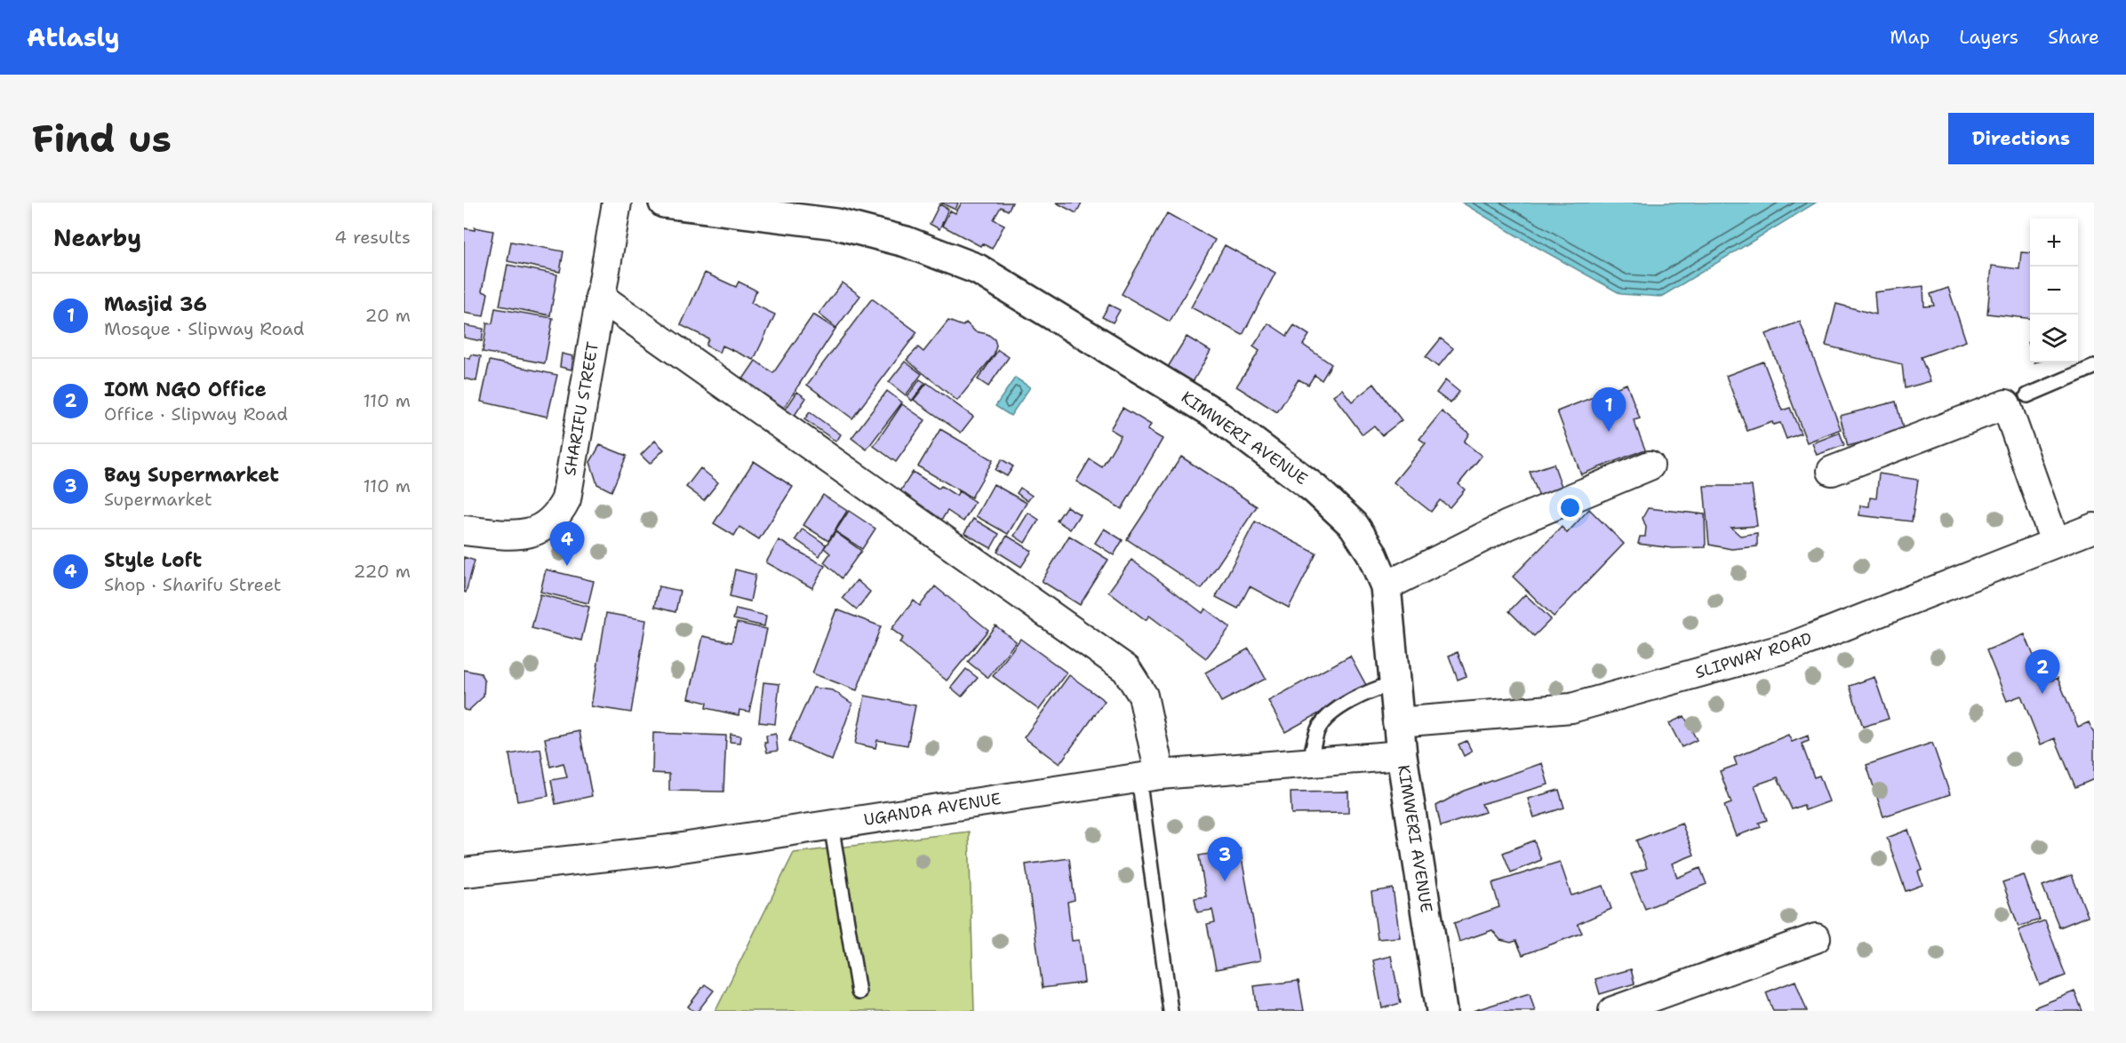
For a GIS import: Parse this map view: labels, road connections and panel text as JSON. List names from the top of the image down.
{
  "streets": {
    "street": [
      "SHARIFU STREET",
      "KIMWERI AVENUE",
      "SLIPWAY ROAD",
      "UGANDA AVENUE"
    ]
  },
  "crossings": [
    ["KIMWERI AVENUE", "SLIPWAY ROAD"],
    ["KIMWERI AVENUE", "UGANDA AVENUE"]
  ],
  "page": {
    "header": "Atlasly",
    "nav": ["Map", "Layers", "Share"],
    "buttons": "Directions",
    "title": "Find us",
    "heading": ["Nearby", "4 results"],
    "map_buttons": ["+", "−"],
    "list": [
      {
        "mark": "1",
        "name": "Masjid 36",
        "note": "Mosque · Slipway Road",
        "value": "20 m"
      },
      {
        "mark": "2",
        "name": "IOM NGO Office",
        "note": "Office · Slipway Road",
        "value": "110 m"
      },
      {
        "mark": "3",
        "name": "Bay Supermarket",
        "note": "Supermarket",
        "value": "110 m"
      },
      {
        "mark": "4",
        "name": "Style Loft",
        "note": "Shop · Sharifu Street",
        "value": "220 m"
      }
    ],
    "pins": [
      "1",
      "4",
      "2",
      "3"
    ]
  }
}
